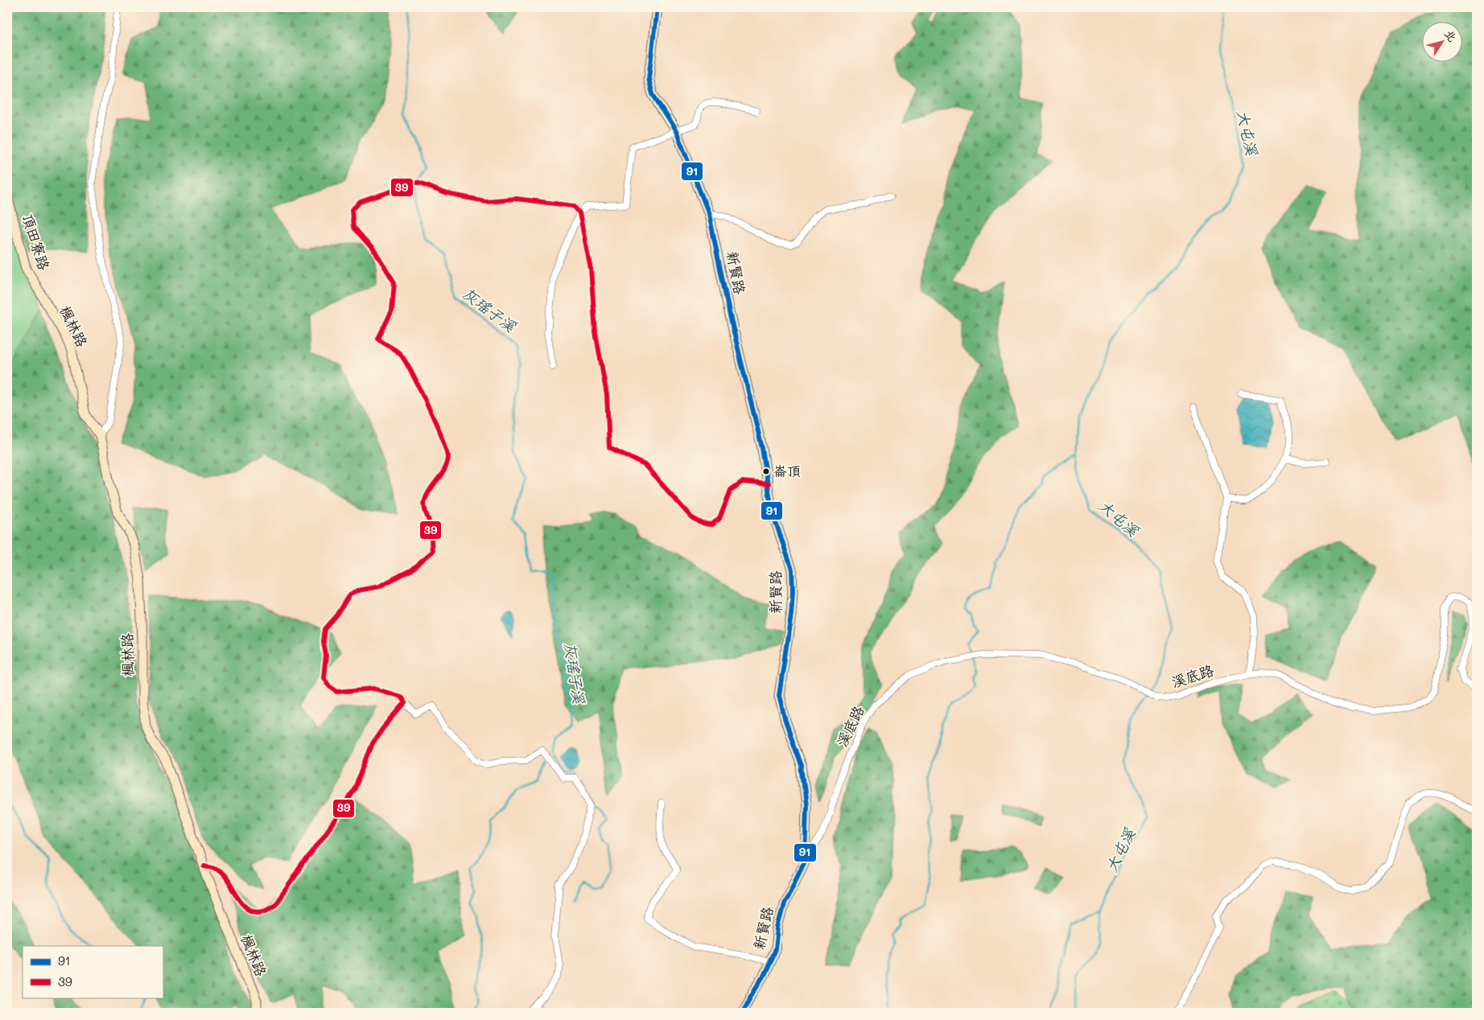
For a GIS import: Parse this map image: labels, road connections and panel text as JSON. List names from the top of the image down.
{
  "streets": {
    "street": [
      "頂田寮路",
      "新賢路",
      "楓林路",
      "溪底路"
    ]
  },
  "crossings": [
    ["頂田寮路", "楓林路"],
    ["新賢路", "溪底路"]
  ],
  "water": ["大屯溪", "灰瑤子溪"],
  "places": ["崙頂"],
  "lines": ["transit line 91", "transit line 39"],
  "legend": ["91", "39"],
  "north": "top right"
}
